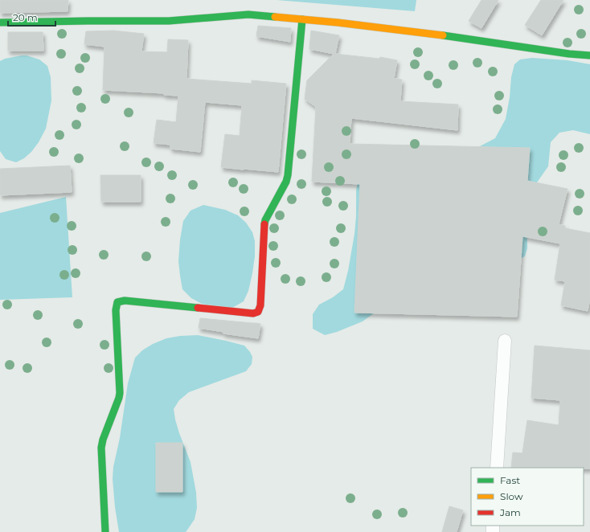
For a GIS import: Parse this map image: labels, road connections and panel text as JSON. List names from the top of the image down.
{
  "legend": ["Fast", "Slow", "Jam"],
  "scale_bar": "20 m"
}
